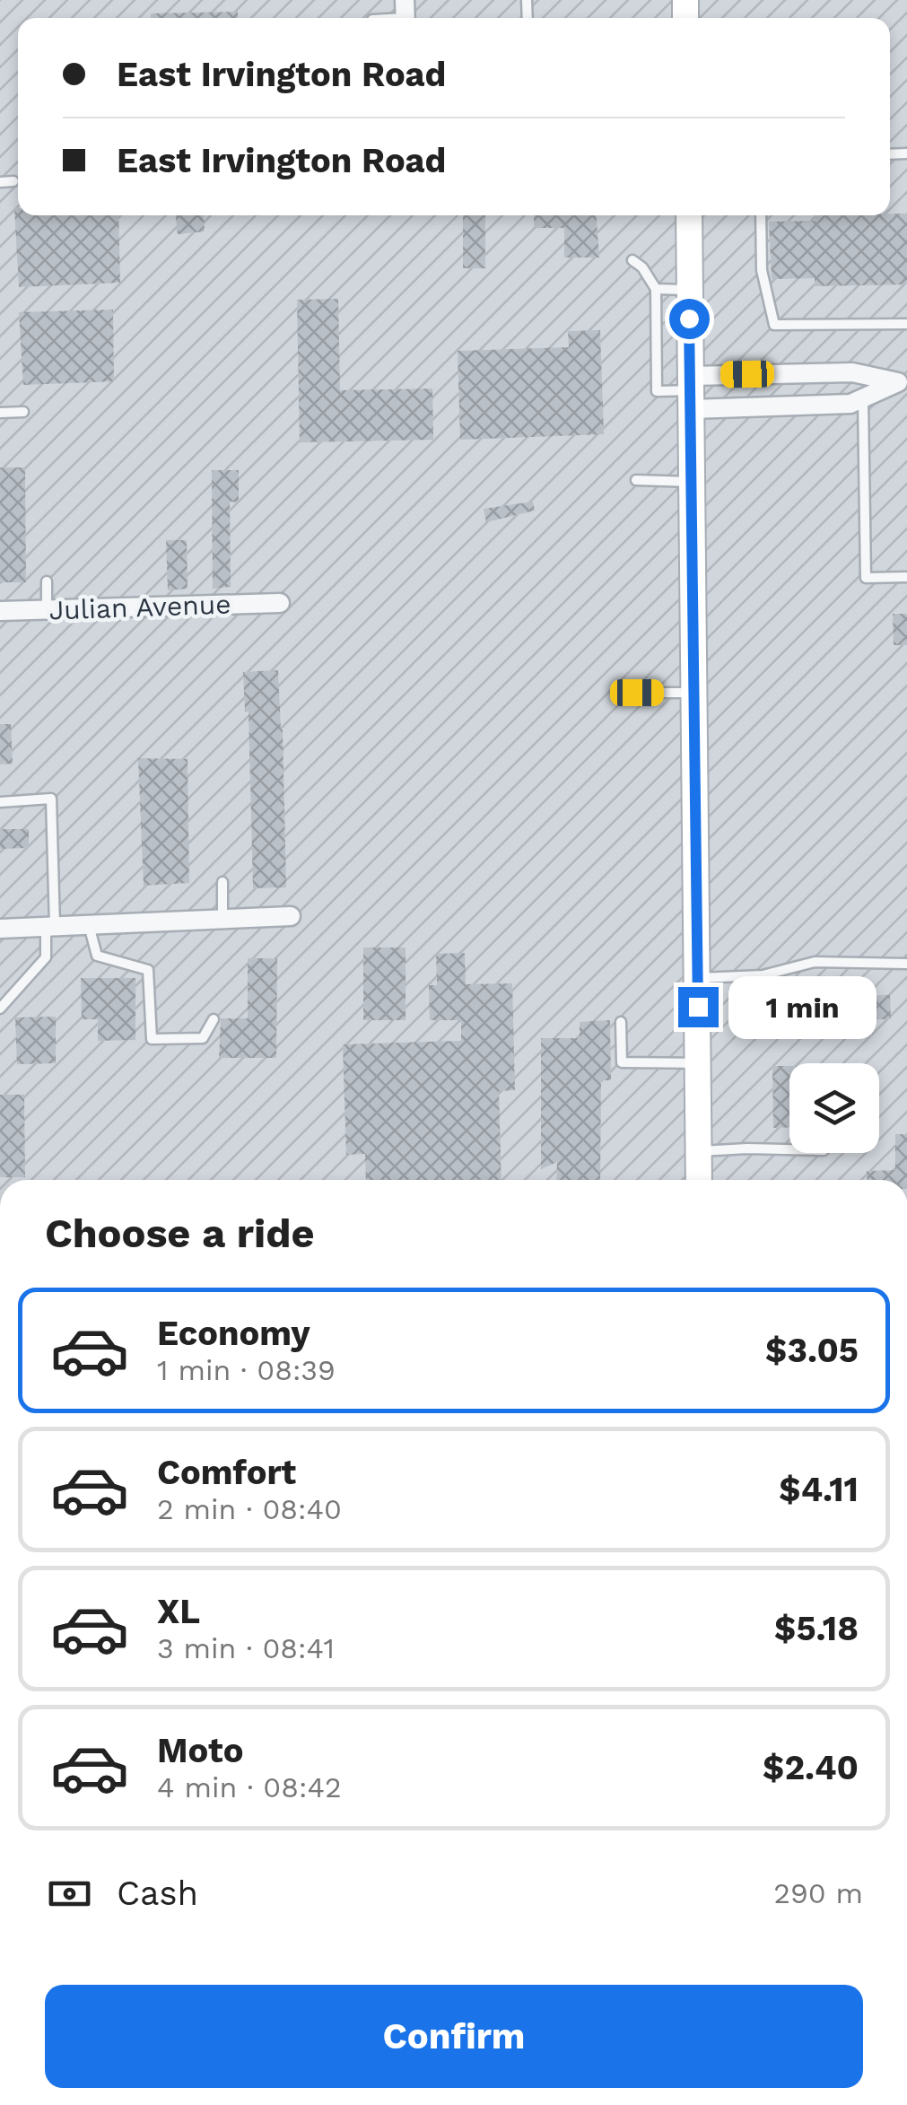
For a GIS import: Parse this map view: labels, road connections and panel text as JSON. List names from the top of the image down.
{
  "streets": {
    "street": ["Julian Avenue"]
  },
  "page": {
    "banner": ["East Irvington Road", "East Irvington Road"],
    "bubble": "1 min",
    "heading": "Choose a ride",
    "list": [
      {
        "name": "Economy",
        "note": "1 min · 08:39",
        "value": "$3.05"
      },
      {
        "name": "Comfort",
        "note": "2 min · 08:40",
        "value": "$4.11"
      },
      {
        "name": "XL",
        "note": "3 min · 08:41",
        "value": "$5.18"
      },
      {
        "name": "Moto",
        "note": "4 min · 08:42",
        "value": "$2.40"
      }
    ],
    "pay": ["Cash", "290 m"],
    "buttons": "Confirm"
  }
}
